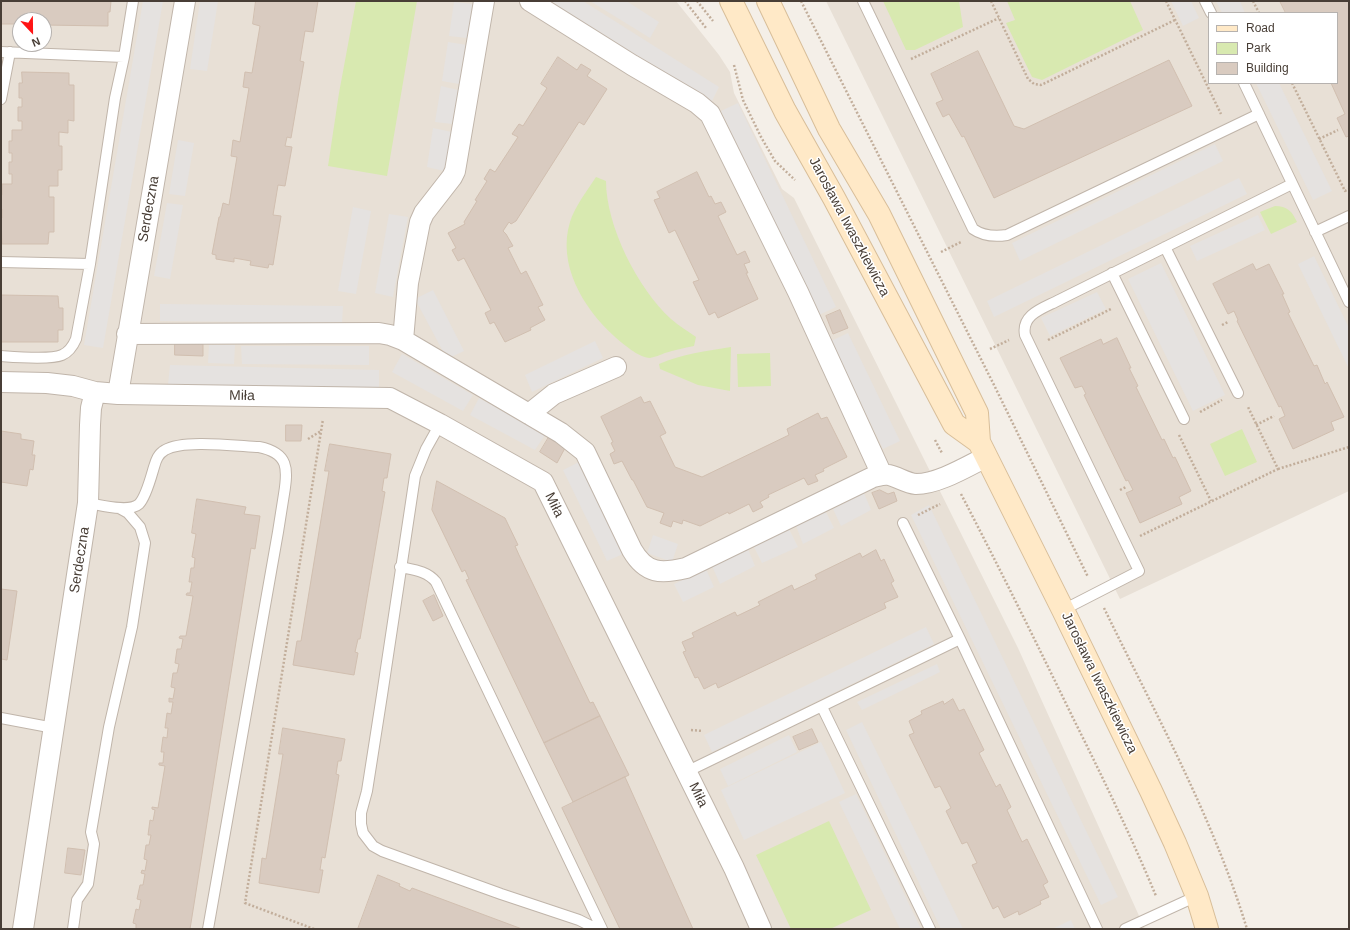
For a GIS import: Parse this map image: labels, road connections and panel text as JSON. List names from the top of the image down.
{
  "streets": {
    "street": ["Serdeczna", "Jarosława Iwaszkiewicza", "Miła"]
  },
  "crossings": [
    ["Serdeczna", "Miła"]
  ],
  "legend": ["Road", "Park", "Building"],
  "north": "bottom"
}
